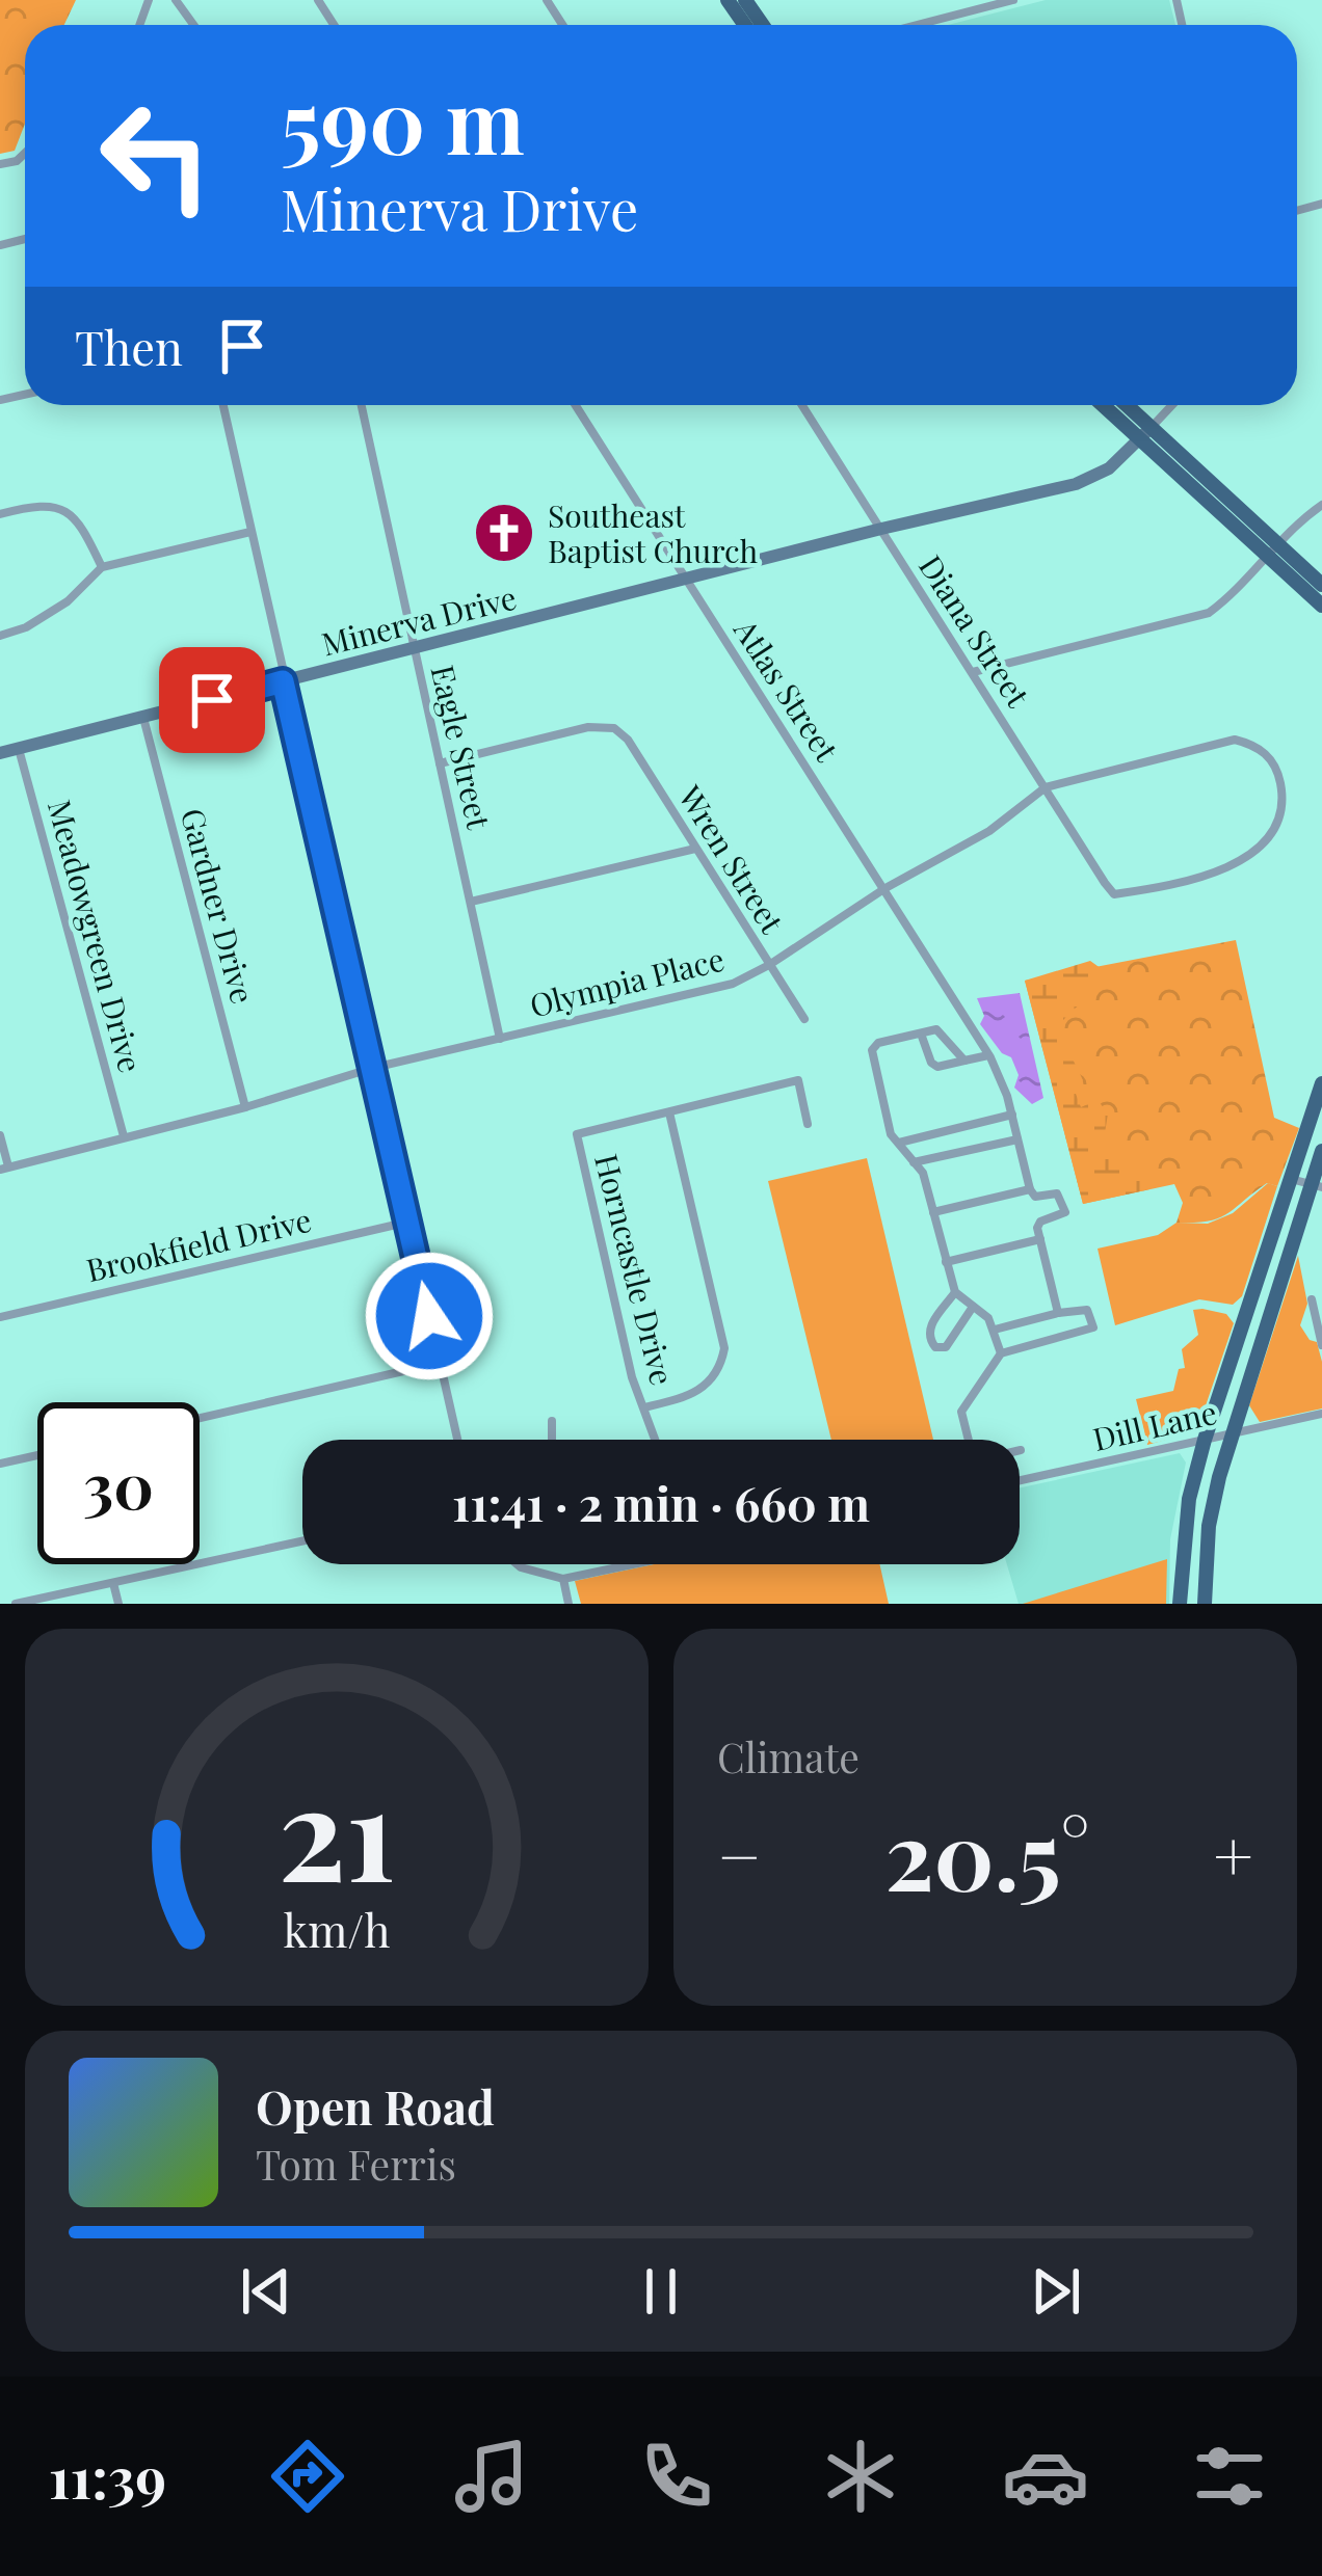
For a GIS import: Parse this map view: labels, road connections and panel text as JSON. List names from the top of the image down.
{
  "streets": {
    "street": [
      "Minerva Drive",
      "Diana Street",
      "Atlas Street",
      "Eagle Street",
      "Wren Street",
      "Gardner Drive",
      "Meadowgreen Drive",
      "Olympia Place",
      "Brookfield Drive",
      "Horncastle Drive",
      "Dill Lane"
    ]
  },
  "crossings": [
    ["Minerva Drive", "Diana Street"],
    ["Minerva Drive", "Atlas Street"],
    ["Minerva Drive", "Eagle Street"],
    ["Minerva Drive", "Gardner Drive"],
    ["Minerva Drive", "Meadowgreen Drive"],
    ["Diana Street", "Olympia Place"],
    ["Atlas Street", "Olympia Place"],
    ["Eagle Street", "Wren Street"],
    ["Eagle Street", "Olympia Place"],
    ["Wren Street", "Olympia Place"],
    ["Gardner Drive", "Olympia Place"],
    ["Meadowgreen Drive", "Olympia Place"]
  ],
  "places": {
    "church": ["Southeast Baptist Church"]
  },
  "page": {
    "turn": ["590 m", "Minerva Drive"],
    "then": "Then",
    "limit": "30",
    "trip": "11:41 · 2 min · 660 m",
    "tile": "Climate",
    "heat": ["−", "20.5°", "+"],
    "song": ["Open Road", "Tom Ferris"],
    "tabs": "11:39",
    "gauge": ["21", "km/h"]
  }
}
